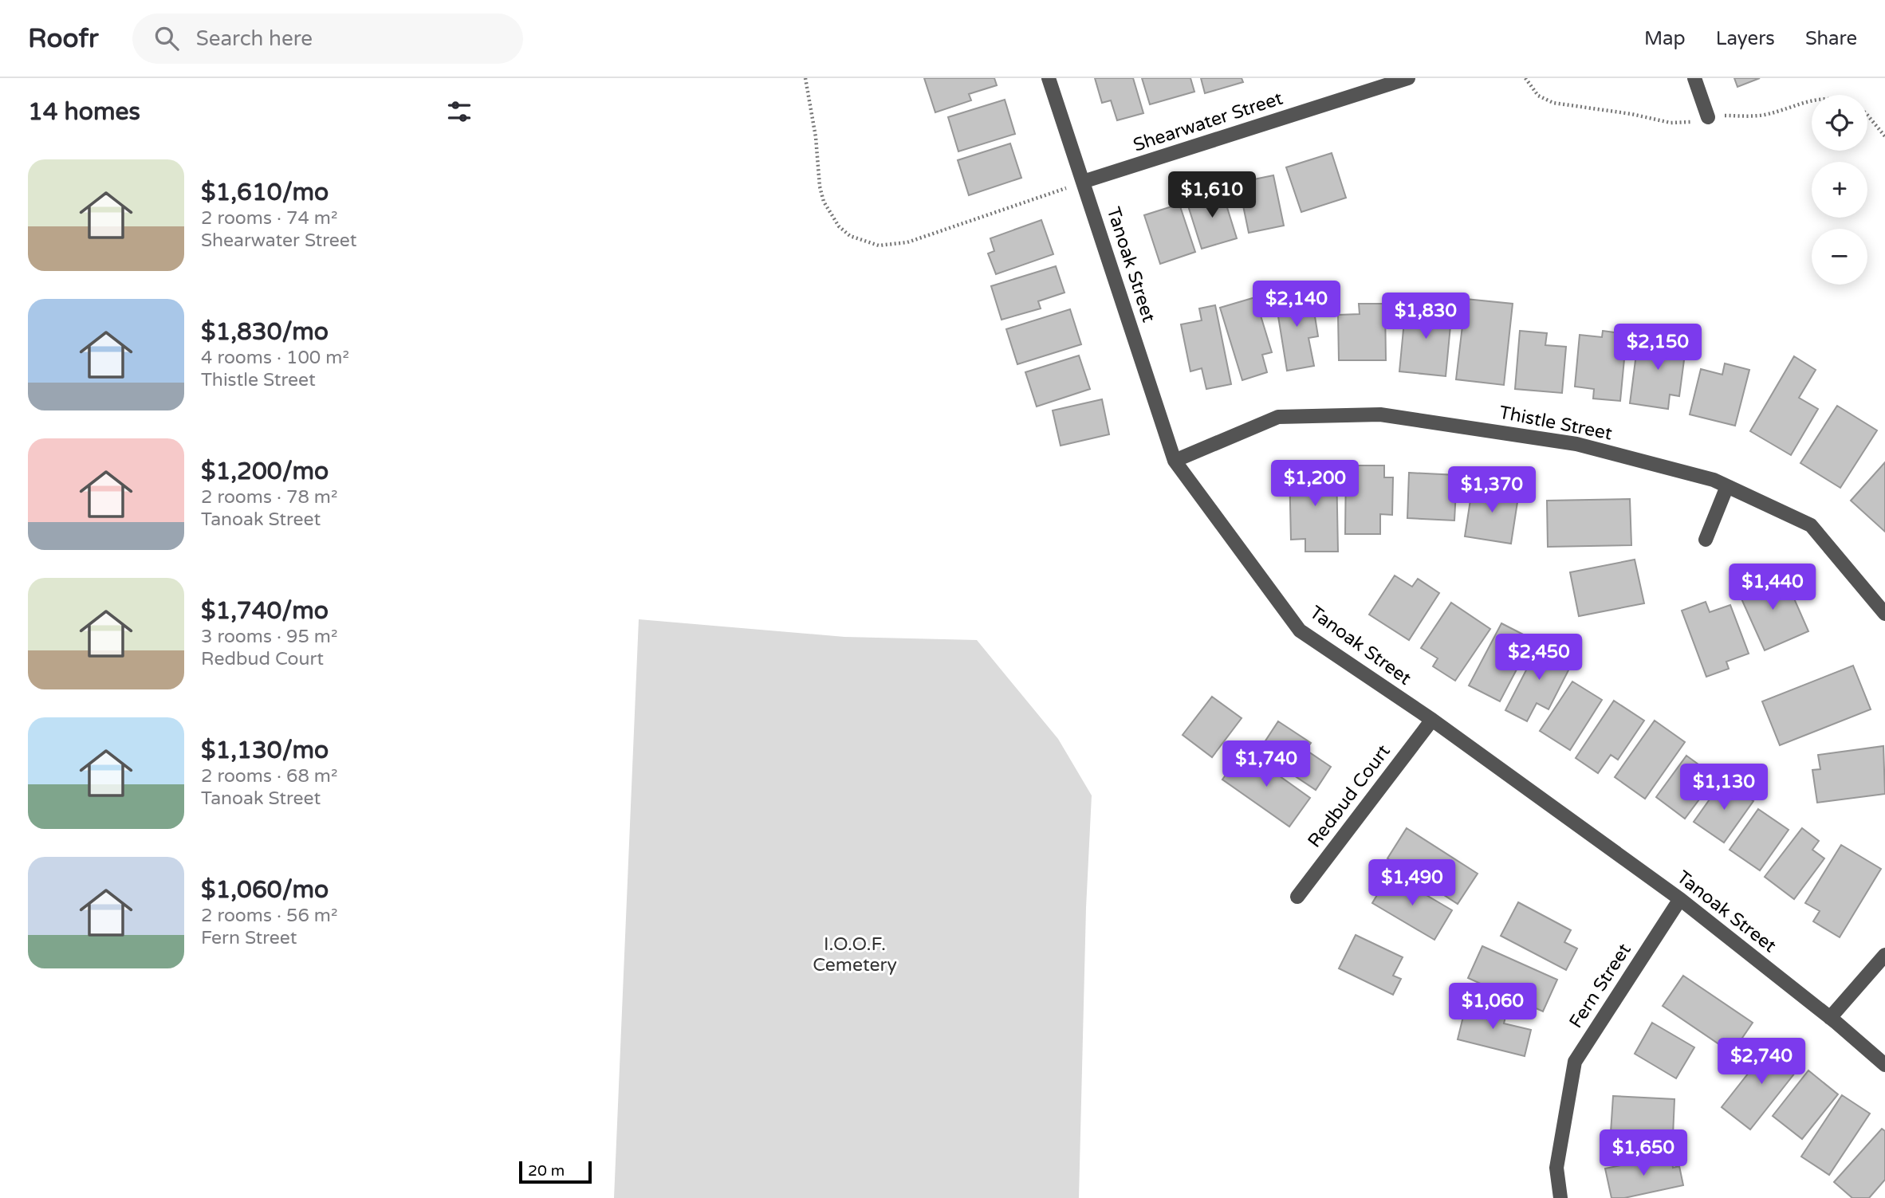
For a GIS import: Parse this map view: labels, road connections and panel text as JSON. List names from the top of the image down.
{
  "streets": {
    "street": [
      "Shearwater Street",
      "Tanoak Street",
      "Thistle Street",
      "Redbud Court",
      "Fern Street"
    ]
  },
  "crossings": [
    ["Shearwater Street", "Tanoak Street"],
    ["Tanoak Street", "Thistle Street"],
    ["Tanoak Street", "Redbud Court"],
    ["Tanoak Street", "Fern Street"]
  ],
  "parks": ["I.O.O.F. Cemetery"],
  "scale_bar": "20 m",
  "page": {
    "header": "Roofr",
    "search": "Search here",
    "nav": ["Map", "Layers", "Share"],
    "heading": "14 homes",
    "map_buttons": ["+", "−"],
    "list": [
      {
        "name": "$1,610/mo",
        "note": "2 rooms · 74 m² · Shearwater Street"
      },
      {
        "name": "$1,830/mo",
        "note": "4 rooms · 100 m² · Thistle Street"
      },
      {
        "name": "$1,200/mo",
        "note": "2 rooms · 78 m² · Tanoak Street"
      },
      {
        "name": "$1,740/mo",
        "note": "3 rooms · 95 m² · Redbud Court"
      },
      {
        "name": "$1,130/mo",
        "note": "2 rooms · 68 m² · Tanoak Street"
      },
      {
        "name": "$1,060/mo",
        "note": "2 rooms · 56 m² · Fern Street"
      }
    ],
    "price": [
      "$1,610",
      "$2,140",
      "$1,830",
      "$2,150",
      "$1,200",
      "$1,370",
      "$1,440",
      "$2,450",
      "$1,740",
      "$1,130",
      "$1,490",
      "$1,060",
      "$2,740",
      "$1,650"
    ],
    "scale": "20 m"
  }
}
